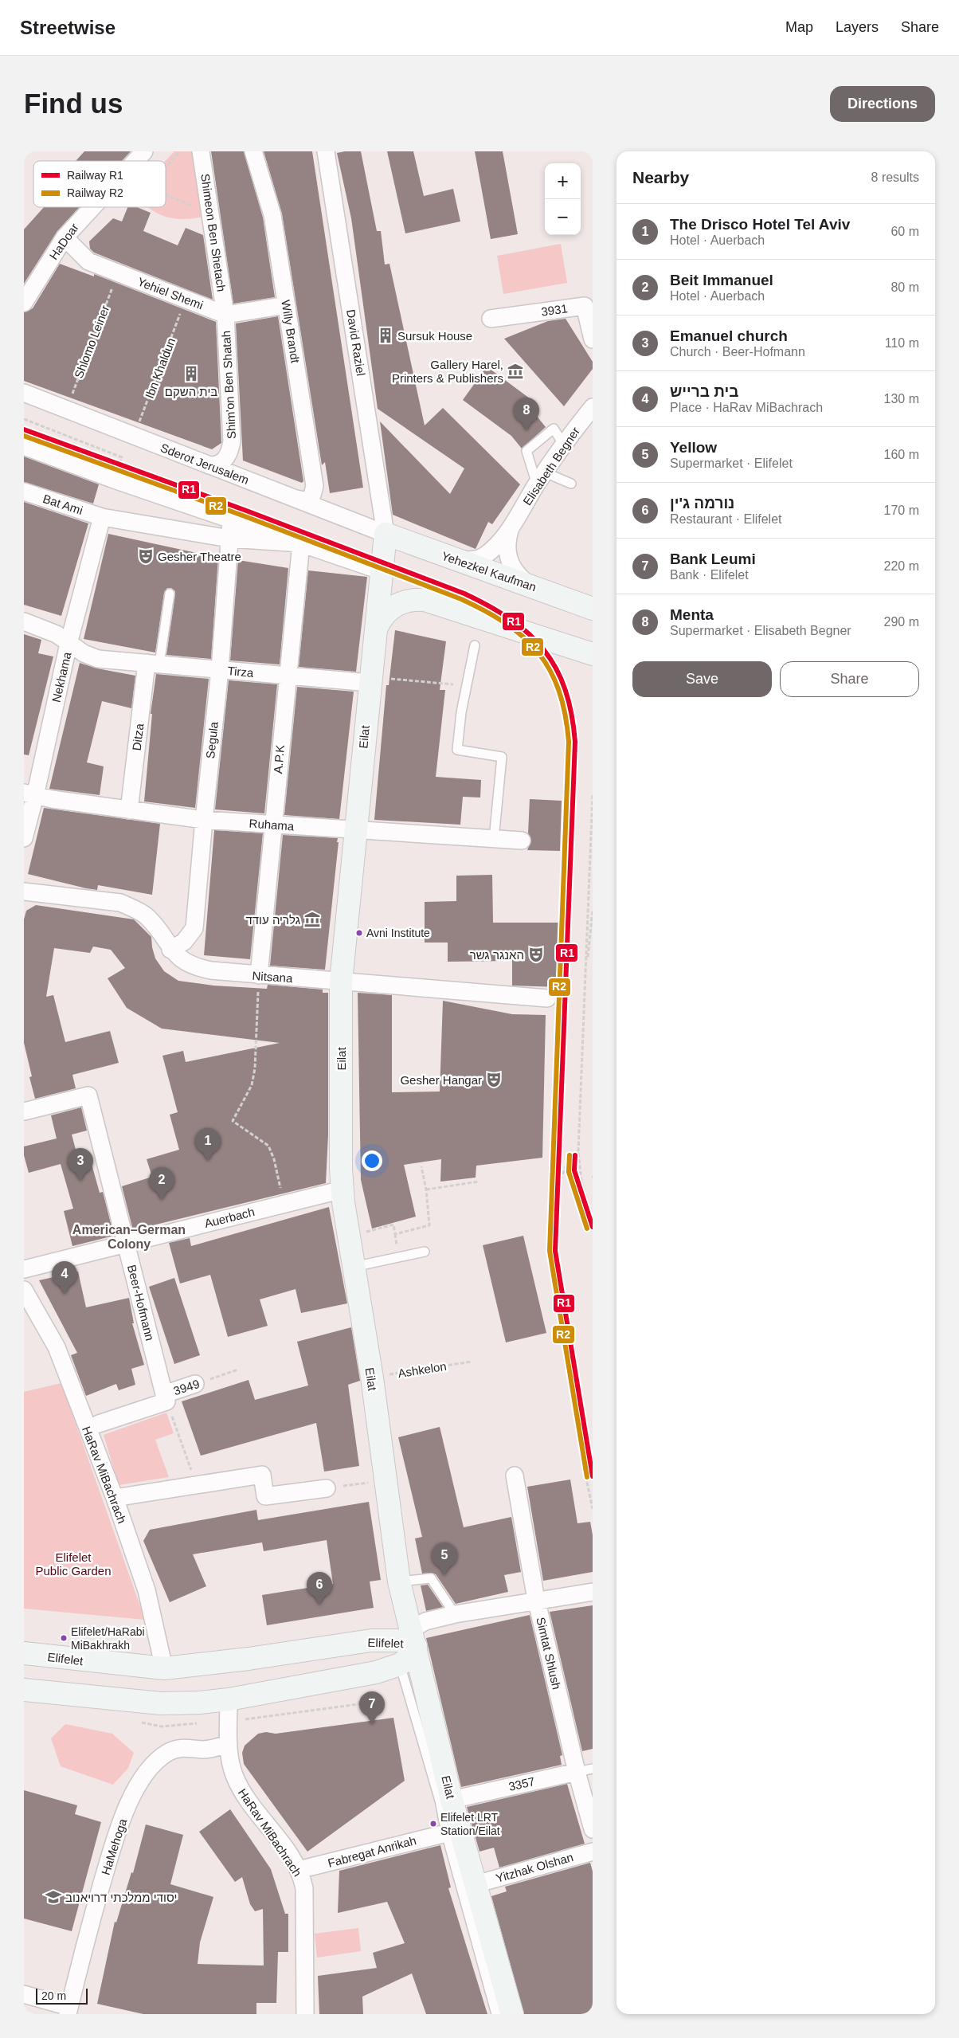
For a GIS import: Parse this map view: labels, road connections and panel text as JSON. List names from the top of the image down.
{
  "streets": {
    "street": [
      "Shimeon Ben Shetach",
      "HaDoar",
      "Yehiel Shemi",
      "3931",
      "Willy Brandt",
      "David Raziel",
      "Shim'on Ben Shatah",
      "Sderot Jerusalem",
      "Elisabeth Begner",
      "Bat Ami",
      "Yehezkel Kaufman",
      "Tirza",
      "Nekhama",
      "Ditza",
      "Eilat",
      "Segula",
      "A.P.K",
      "Ruhama",
      "Nitsana",
      "Auerbach",
      "Beer-Hofmann",
      "3949",
      "HaRav MiBachrach",
      "Elifelet",
      "Simtat Shlush",
      "3357",
      "HaMehoga",
      "Fabregat Anrikah",
      "Yitzhak Olshan"
    ],
    "path": ["Shlomo Leiner", "Ibn Khaldun", "Ashkelon"]
  },
  "crossings": [
    ["Shimeon Ben Shetach", "Yehiel Shemi"],
    ["Shimeon Ben Shetach", "Shim'on Ben Shatah"],
    ["HaDoar", "Yehiel Shemi"],
    ["Yehiel Shemi", "Shlomo Leiner"],
    ["Yehiel Shemi", "Ibn Khaldun"],
    ["Yehiel Shemi", "Shim'on Ben Shatah"],
    ["Willy Brandt", "Sderot Jerusalem"],
    ["Shlomo Leiner", "Sderot Jerusalem"],
    ["David Raziel", "Sderot Jerusalem"],
    ["David Raziel", "Yehezkel Kaufman"],
    ["David Raziel", "Eilat"],
    ["Ibn Khaldun", "Sderot Jerusalem"],
    ["Shim'on Ben Shatah", "Sderot Jerusalem"],
    ["Sderot Jerusalem", "Yehezkel Kaufman"],
    ["Sderot Jerusalem", "Eilat"],
    ["Elisabeth Begner", "Yehezkel Kaufman"],
    ["Bat Ami", "Nekhama"],
    ["Bat Ami", "Segula"],
    ["Bat Ami", "A.P.K"],
    ["Yehezkel Kaufman", "Eilat"],
    ["Tirza", "Nekhama"],
    ["Tirza", "Ditza"],
    ["Tirza", "Eilat"],
    ["Tirza", "Segula"],
    ["Tirza", "A.P.K"],
    ["Nekhama", "Ruhama"],
    ["Ditza", "Ruhama"],
    ["Eilat", "Ruhama"],
    ["Eilat", "Nitsana"],
    ["Eilat", "Auerbach"],
    ["Eilat", "Ashkelon"],
    ["Eilat", "Elifelet"],
    ["Eilat", "3357"],
    ["Eilat", "Fabregat Anrikah"],
    ["Eilat", "Yitzhak Olshan"],
    ["Segula", "Ruhama"],
    ["Segula", "Nitsana"],
    ["A.P.K", "Ruhama"],
    ["A.P.K", "Nitsana"],
    ["Auerbach", "Beer-Hofmann"],
    ["Beer-Hofmann", "3949"],
    ["HaRav MiBachrach", "Elifelet"],
    ["HaRav MiBachrach", "HaMehoga"],
    ["HaRav MiBachrach", "Fabregat Anrikah"],
    ["Elifelet", "Simtat Shlush"],
    ["Simtat Shlush", "3357"]
  ],
  "districts": ["American–German Colony"],
  "parks": ["Elifelet Public Garden"],
  "places": {
    "building": ["Sursuk House", "בית השקם"],
    "museum": ["Gallery Harel, Printers & Publishers", "גלריה עודד"],
    "theatre": ["Gesher Theatre", "האנגר גשר", "Gesher Hangar"],
    "other": ["Avni Institute", "Elifelet/HaRabi MiBakhrakh", "Elifelet LRT Station/Eilat"],
    "school or university": ["יסודי ממלכתי דרויאנוב"]
  },
  "lines": ["rail line R1", "rail line R2"],
  "legend": ["Railway R1", "Railway R2"],
  "scale_bar": "20 m",
  "page": {
    "header": "Streetwise",
    "nav": ["Map", "Layers", "Share"],
    "buttons": [
      "Directions",
      ["Save", "Share"]
    ],
    "title": "Find us",
    "heading": ["Nearby", "8 results"],
    "map_buttons": ["+", "−"],
    "list": [
      {
        "mark": "1",
        "name": "The Drisco Hotel Tel Aviv",
        "note": "Hotel · Auerbach",
        "value": "60 m"
      },
      {
        "mark": "2",
        "name": "Beit Immanuel",
        "note": "Hotel · Auerbach",
        "value": "80 m"
      },
      {
        "mark": "3",
        "name": "Emanuel church",
        "note": "Church · Beer-Hofmann",
        "value": "110 m"
      },
      {
        "mark": "4",
        "name": "בית ברייש",
        "note": "Place · HaRav MiBachrach",
        "value": "130 m"
      },
      {
        "mark": "5",
        "name": "Yellow",
        "note": "Supermarket · Elifelet",
        "value": "160 m"
      },
      {
        "mark": "6",
        "name": "נורמה ג'ין",
        "note": "Restaurant · Elifelet",
        "value": "170 m"
      },
      {
        "mark": "7",
        "name": "Bank Leumi",
        "note": "Bank · Elifelet",
        "value": "220 m"
      },
      {
        "mark": "8",
        "name": "Menta",
        "note": "Supermarket · Elisabeth Begner",
        "value": "290 m"
      }
    ],
    "pins": [
      "8",
      "1",
      "3",
      "2",
      "4",
      "5",
      "6",
      "7"
    ],
    "scale": "20 m"
  }
}
